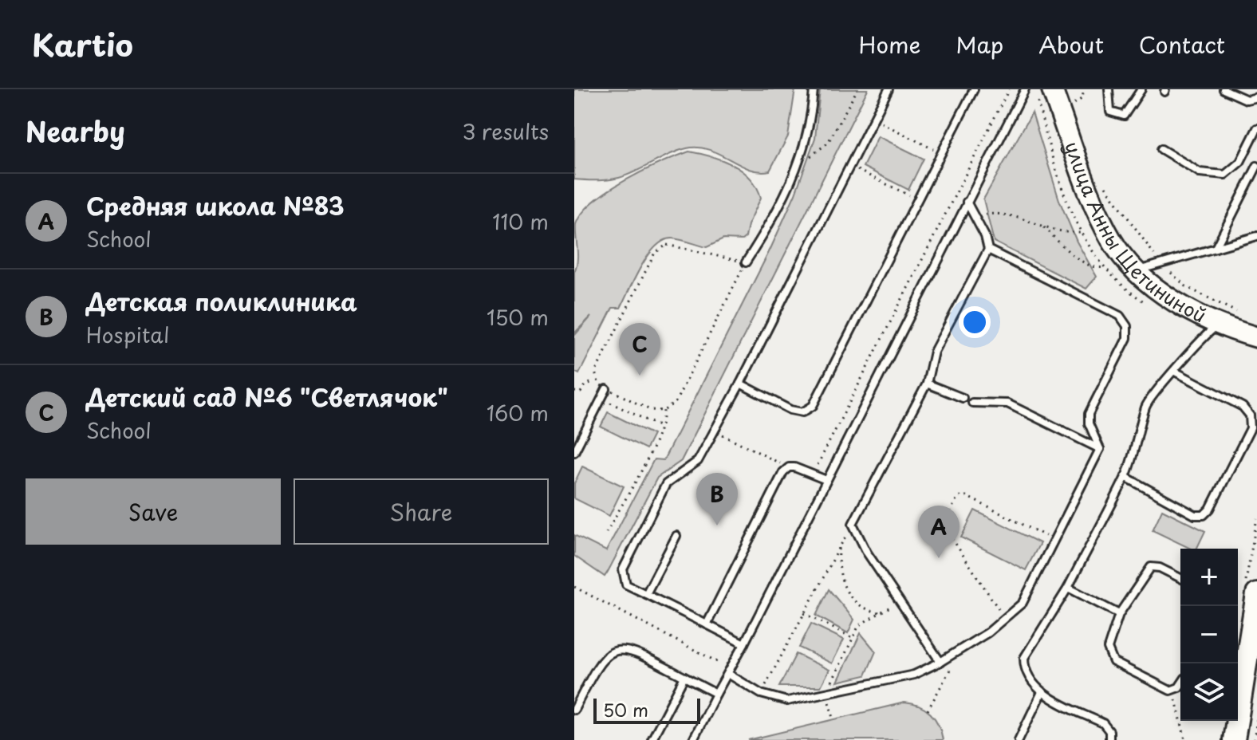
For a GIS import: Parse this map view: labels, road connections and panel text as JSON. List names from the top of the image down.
{
  "streets": {
    "main road": ["улица Анны Щетининой"]
  },
  "scale_bar": "50 m",
  "page": {
    "header": "Kartio",
    "nav": [
      "Home",
      "Map",
      "About",
      "Contact"
    ],
    "heading": ["Nearby", "3 results"],
    "list": [
      {
        "mark": "A",
        "name": "Средняя школа №83",
        "note": "School",
        "value": "110 m"
      },
      {
        "mark": "B",
        "name": "Детская поликлиника",
        "note": "Hospital",
        "value": "150 m"
      },
      {
        "mark": "C",
        "name": "Детский сад №6 \"Светлячок\"",
        "note": "School",
        "value": "160 m"
      }
    ],
    "pins": ["C", "B", "A"],
    "buttons": ["Save", "Share"],
    "map_buttons": ["+", "−"],
    "scale": "50 m"
  }
}
